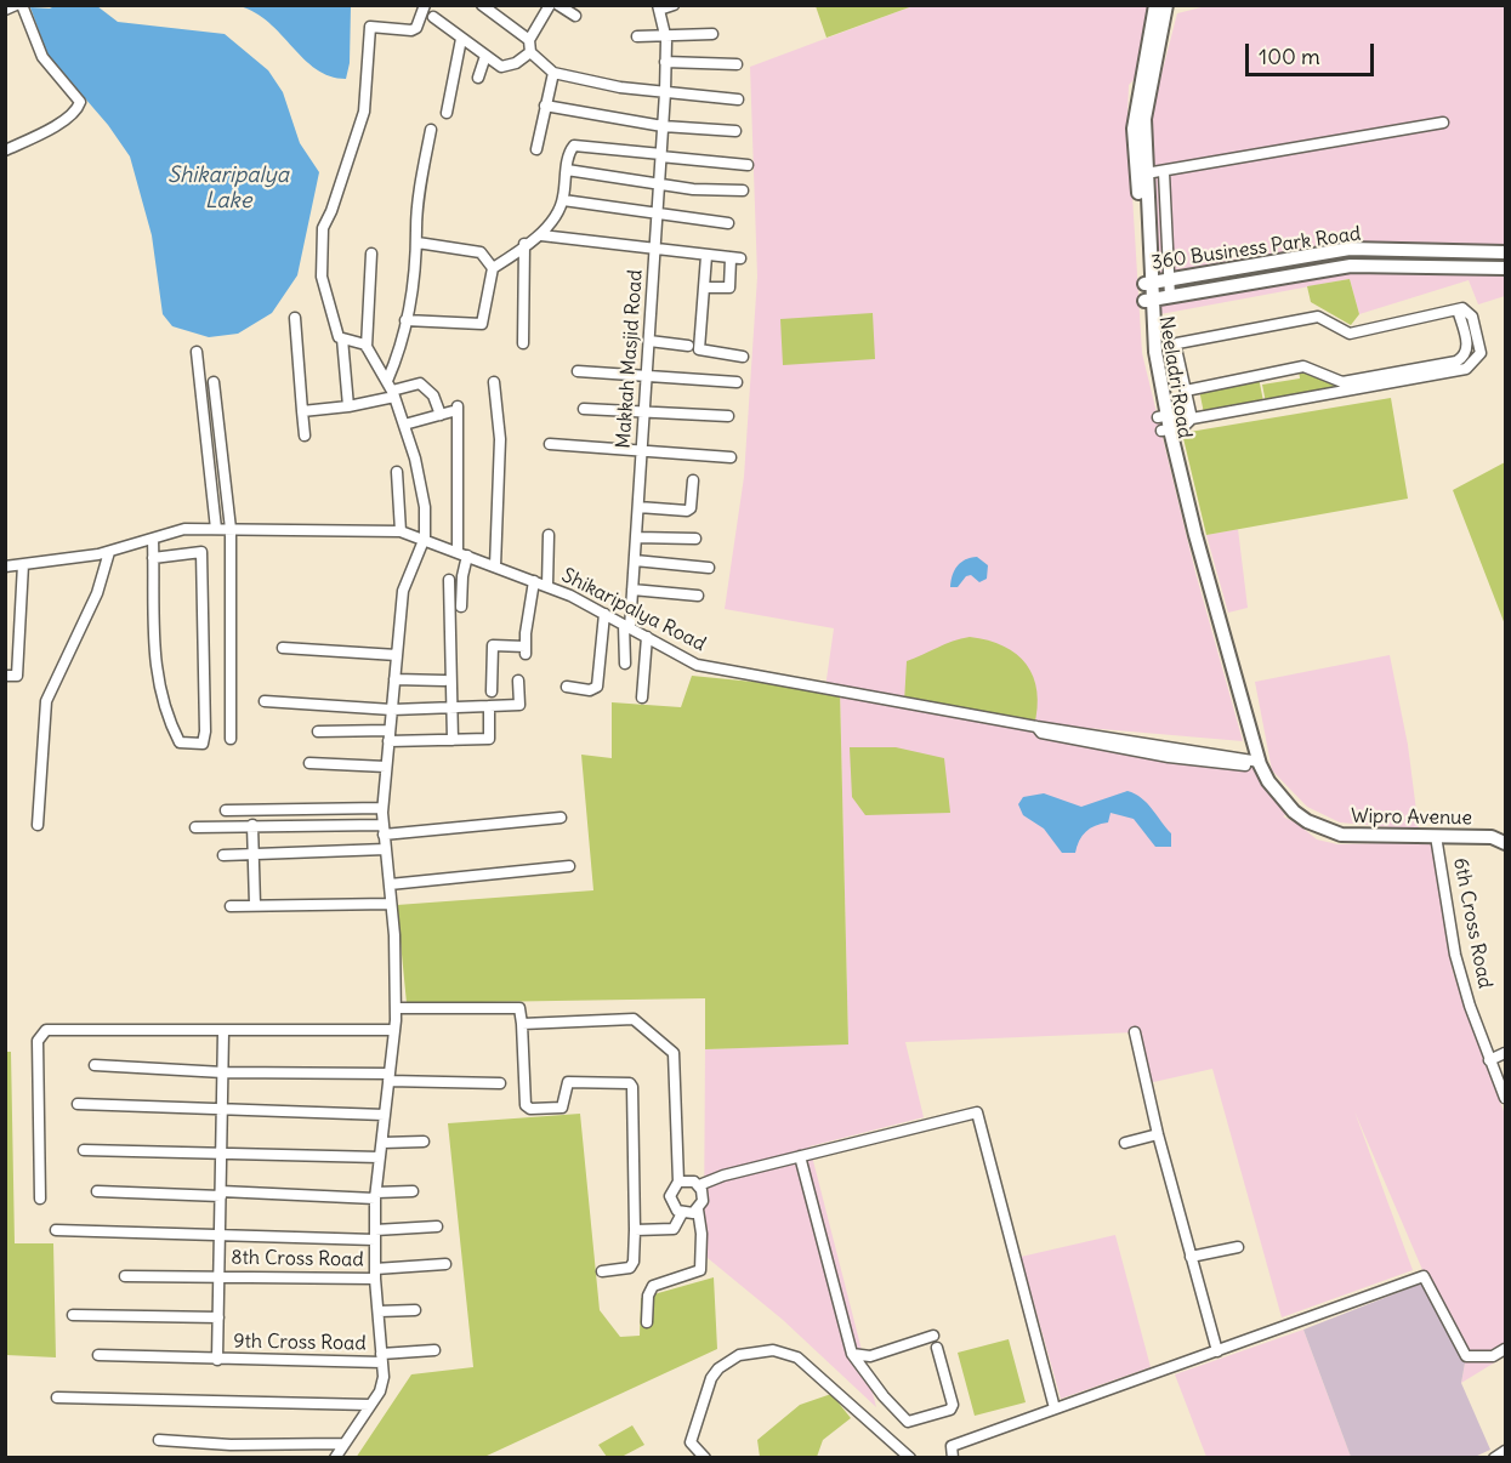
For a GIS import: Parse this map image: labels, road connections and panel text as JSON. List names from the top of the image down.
{
  "streets": {
    "main road": ["360 Business Park Road", "Neeladri Road", "Wipro Avenue"],
    "street": [
      "Makkah Masjid Road",
      "Shikaripalya Road",
      "6th Cross Road",
      "8th Cross Road",
      "9th Cross Road"
    ]
  },
  "crossings": [
    ["360 Business Park Road", "Neeladri Road"],
    ["Makkah Masjid Road", "Shikaripalya Road"],
    ["Neeladri Road", "Shikaripalya Road"],
    ["Neeladri Road", "Wipro Avenue"],
    ["Shikaripalya Road", "Wipro Avenue"],
    ["Wipro Avenue", "6th Cross Road"]
  ],
  "water": ["Shikaripalya Lake"],
  "scale_bar": "100 m"
}
